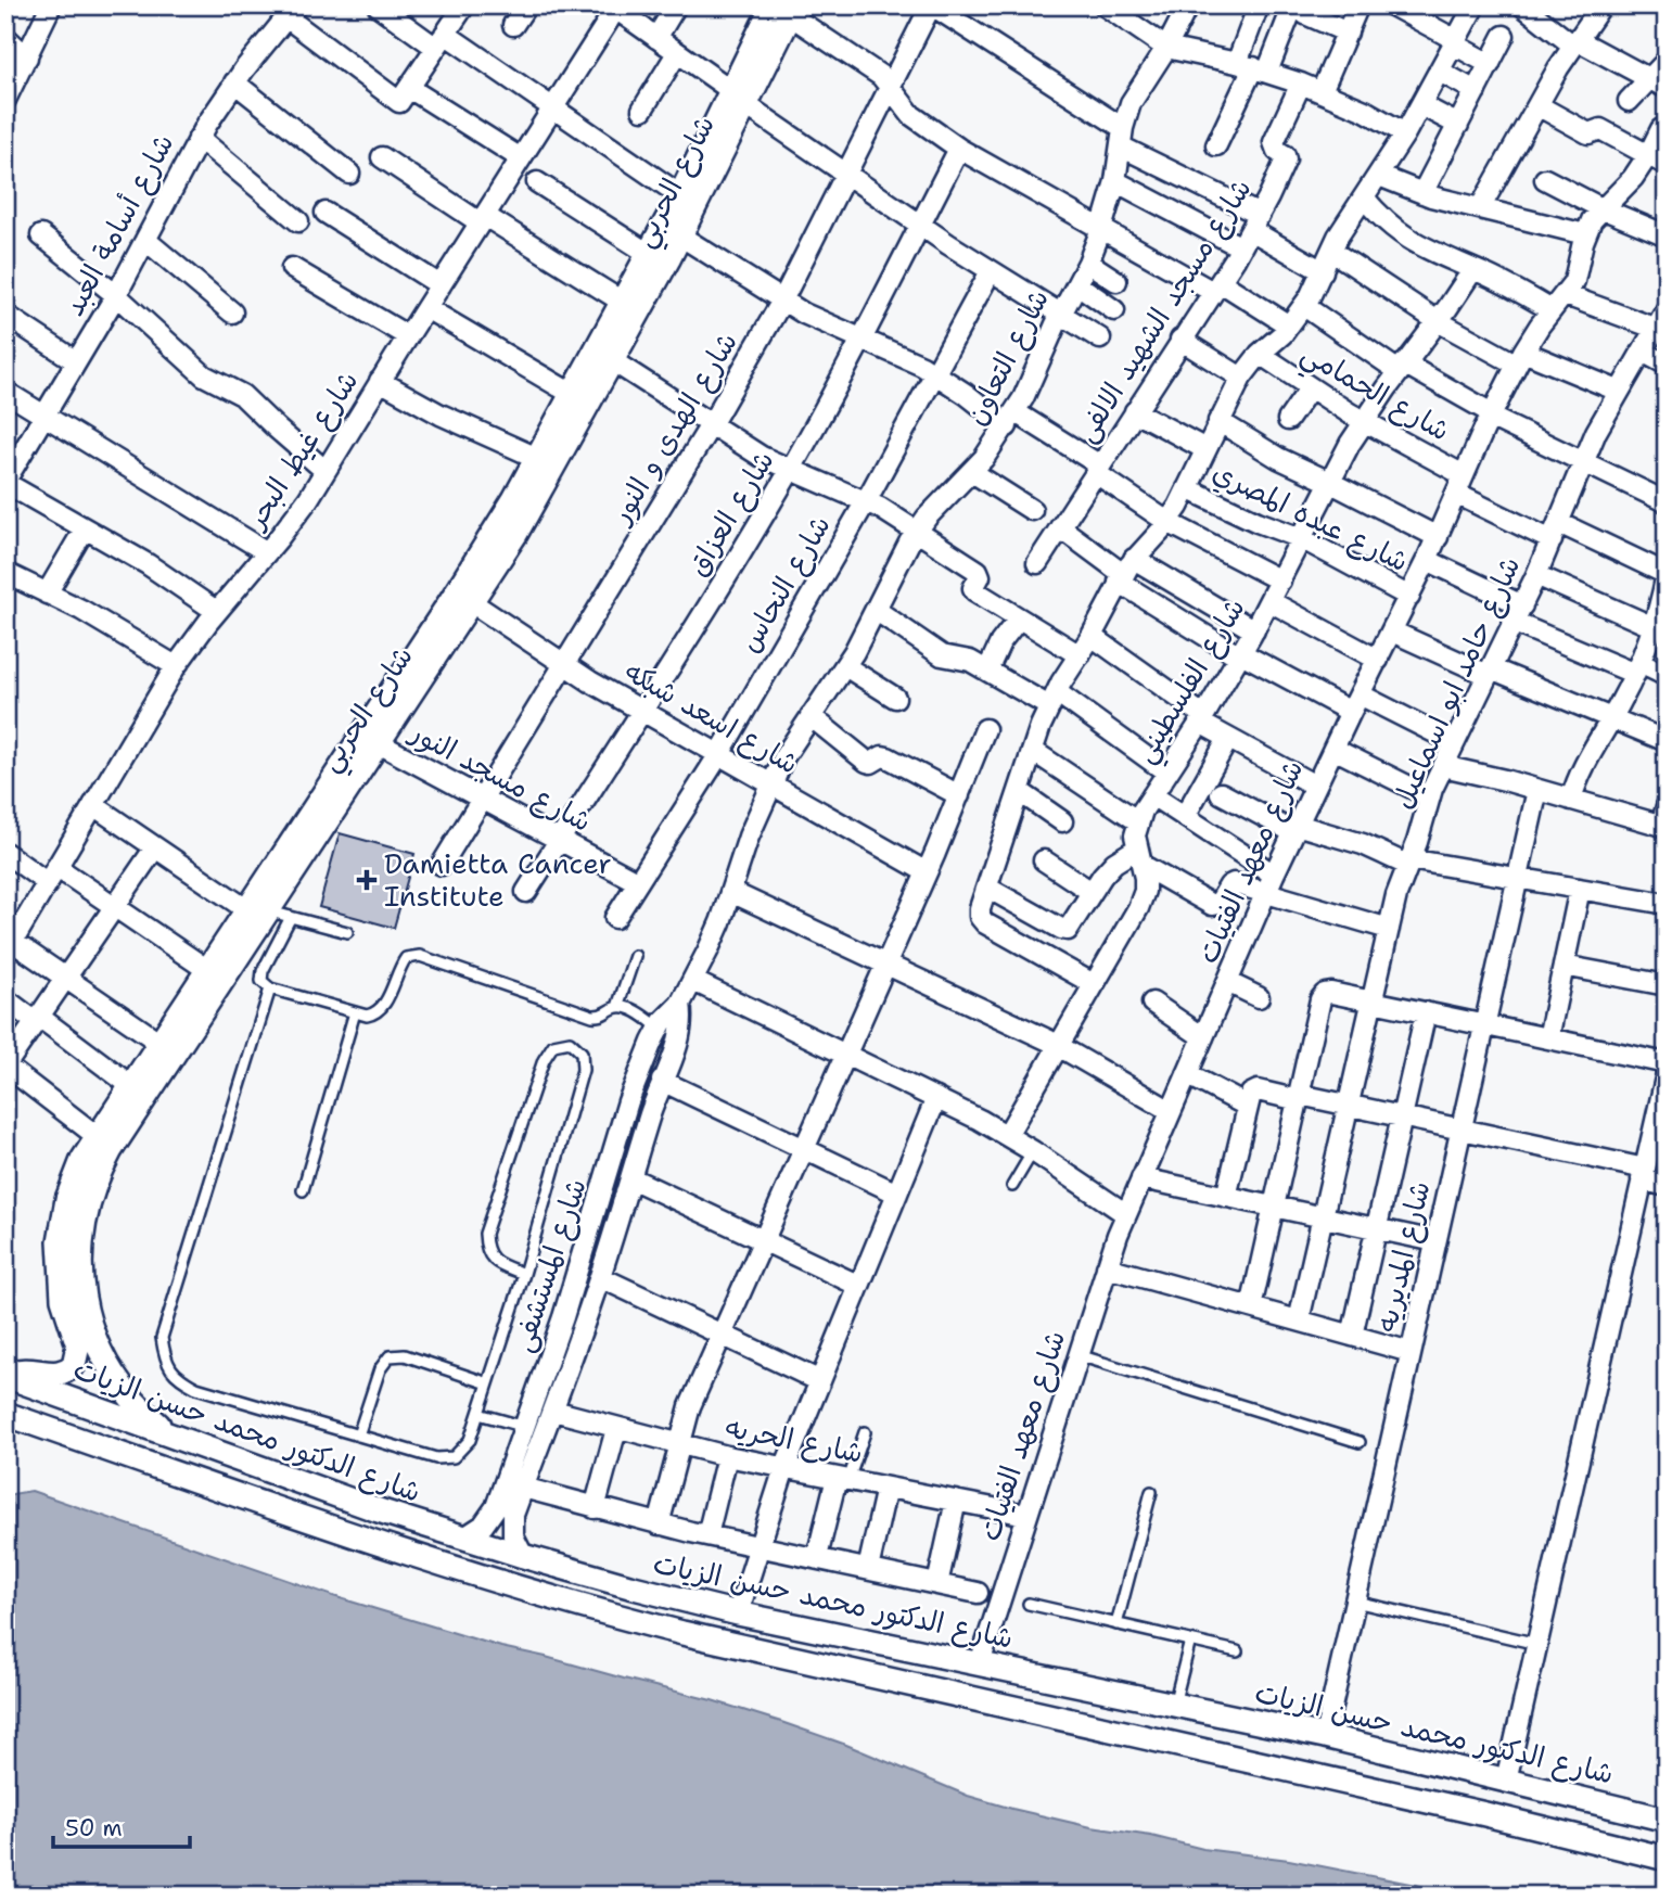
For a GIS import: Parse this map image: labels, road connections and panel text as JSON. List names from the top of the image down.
{
  "streets": {
    "street": [
      "شارع الحربي",
      "شارع أسامة العبد",
      "شارع مسجد الشهيد الالفى",
      "شارع التعاون",
      "شارع الحمامي",
      "شارع الهدى و النور",
      "شارع غيط البحر",
      "شارع العزاق",
      "شارع عبده المصري",
      "شارع النحاس",
      "شارع الفلسطيني",
      "شارع حامد ابو اسماعيل",
      "شارع اسعد شبكه",
      "شارع مسجد النور",
      "شارع معهد الفتيات",
      "شارع المديريه",
      "شارع المستشفى",
      "شارع الدكتور محمد حسن الزيات",
      "شارع الحريه"
    ]
  },
  "crossings": [
    ["شارع الحربي", "شارع اسعد شبكه"],
    ["شارع الحربي", "شارع مسجد النور"],
    ["شارع الحربي", "شارع الدكتور محمد حسن الزيات"],
    ["شارع التعاون", "شارع اسعد شبكه"],
    ["شارع التعاون", "شارع المستشفى"],
    ["شارع الحمامي", "شارع الفلسطيني"],
    ["شارع الحمامي", "شارع معهد الفتيات"],
    ["شارع الهدى و النور", "شارع اسعد شبكه"],
    ["شارع الهدى و النور", "شارع مسجد النور"],
    ["شارع العزاق", "شارع اسعد شبكه"],
    ["شارع العزاق", "شارع مسجد النور"],
    ["شارع عبده المصري", "شارع الفلسطيني"],
    ["شارع عبده المصري", "شارع معهد الفتيات"],
    ["شارع النحاس", "شارع اسعد شبكه"],
    ["شارع النحاس", "شارع مسجد النور"],
    ["شارع اسعد شبكه", "شارع المستشفى"],
    ["شارع معهد الفتيات", "شارع الدكتور محمد حسن الزيات"],
    ["شارع معهد الفتيات", "شارع الحريه"],
    ["شارع المديريه", "شارع الدكتور محمد حسن الزيات"],
    ["شارع المستشفى", "شارع الدكتور محمد حسن الزيات"],
    ["شارع المستشفى", "شارع الحريه"]
  ],
  "places": {
    "health": ["Damietta Cancer Institute"]
  },
  "scale_bar": "50 m"
}
